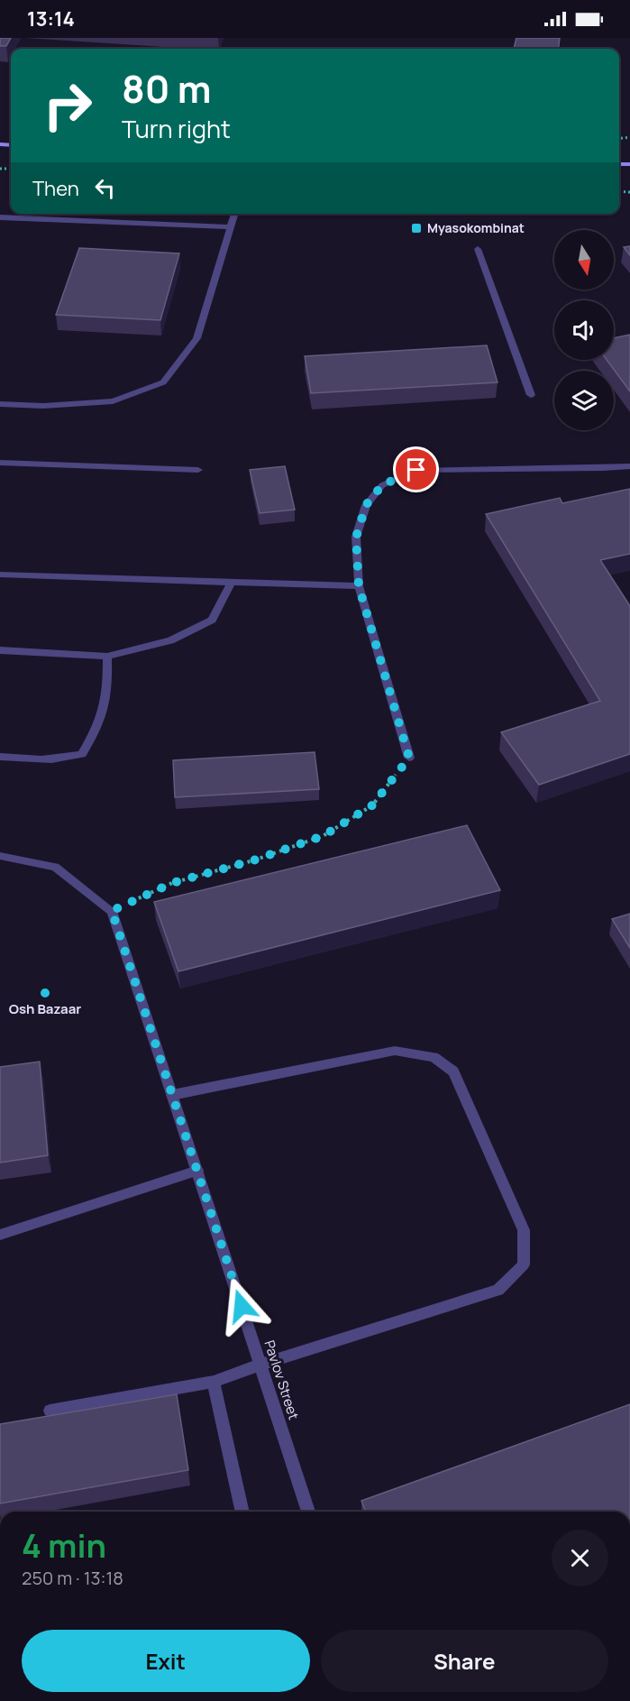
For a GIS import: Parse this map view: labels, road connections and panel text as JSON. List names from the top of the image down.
{
  "streets": {
    "street": ["Pavlov Street"]
  },
  "places": {
    "transit": ["Myasokombinat"],
    "other": ["Osh Bazaar"]
  },
  "north": "bottom",
  "page": {
    "status": "13:14",
    "turn": ["80 m", "Turn right"],
    "then": "Then",
    "heading": ["4 min", "250 m · 13:18"],
    "buttons": ["Exit", "Share"]
  }
}
